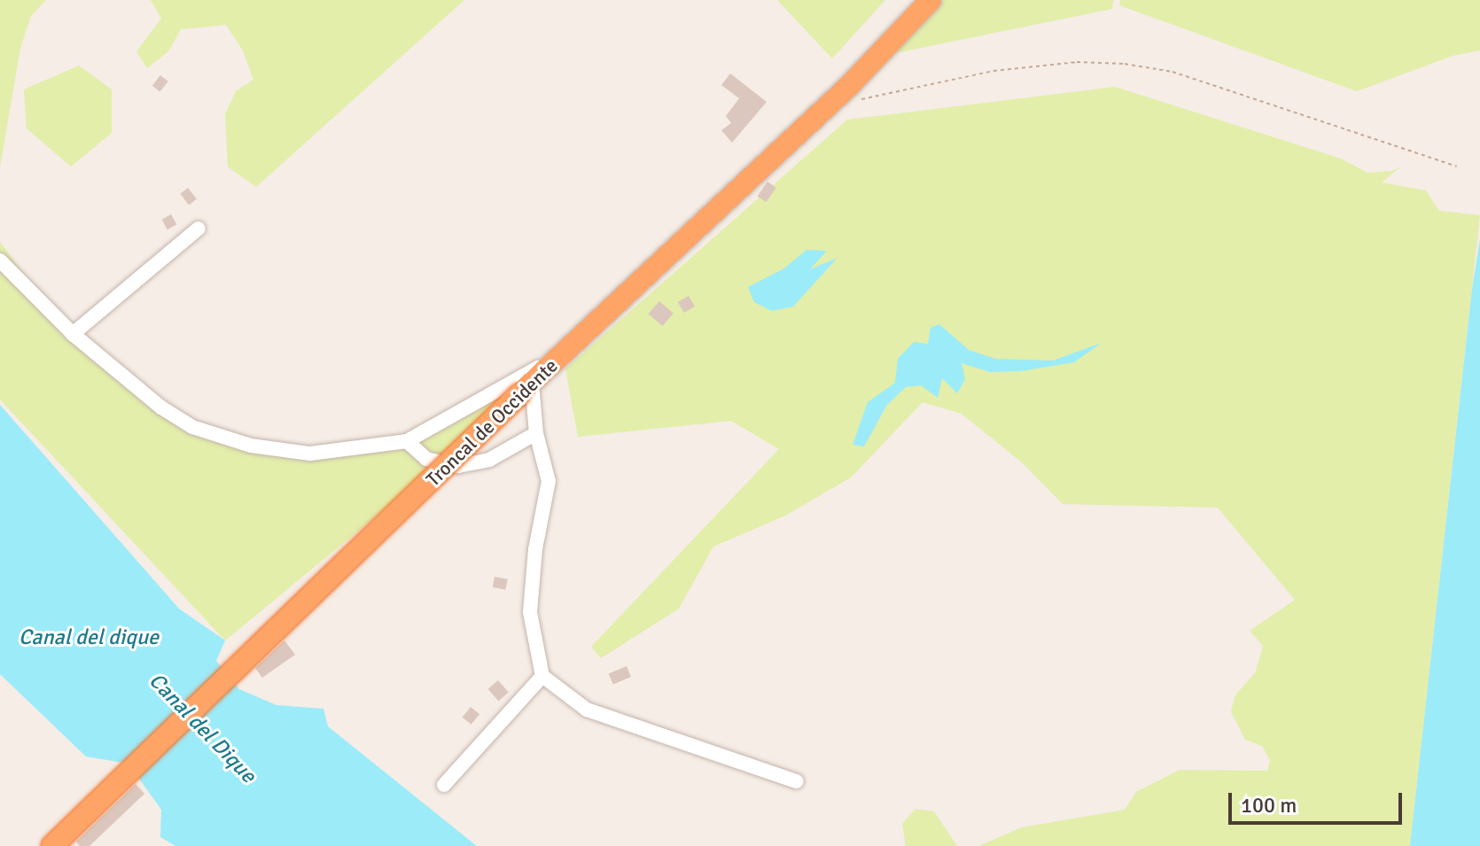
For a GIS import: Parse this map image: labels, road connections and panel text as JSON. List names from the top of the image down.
{
  "streets": {
    "highway": ["Troncal de Occidente"]
  },
  "water": ["Canal del dique", "Canal del Dique"],
  "scale_bar": "100 m"
}
